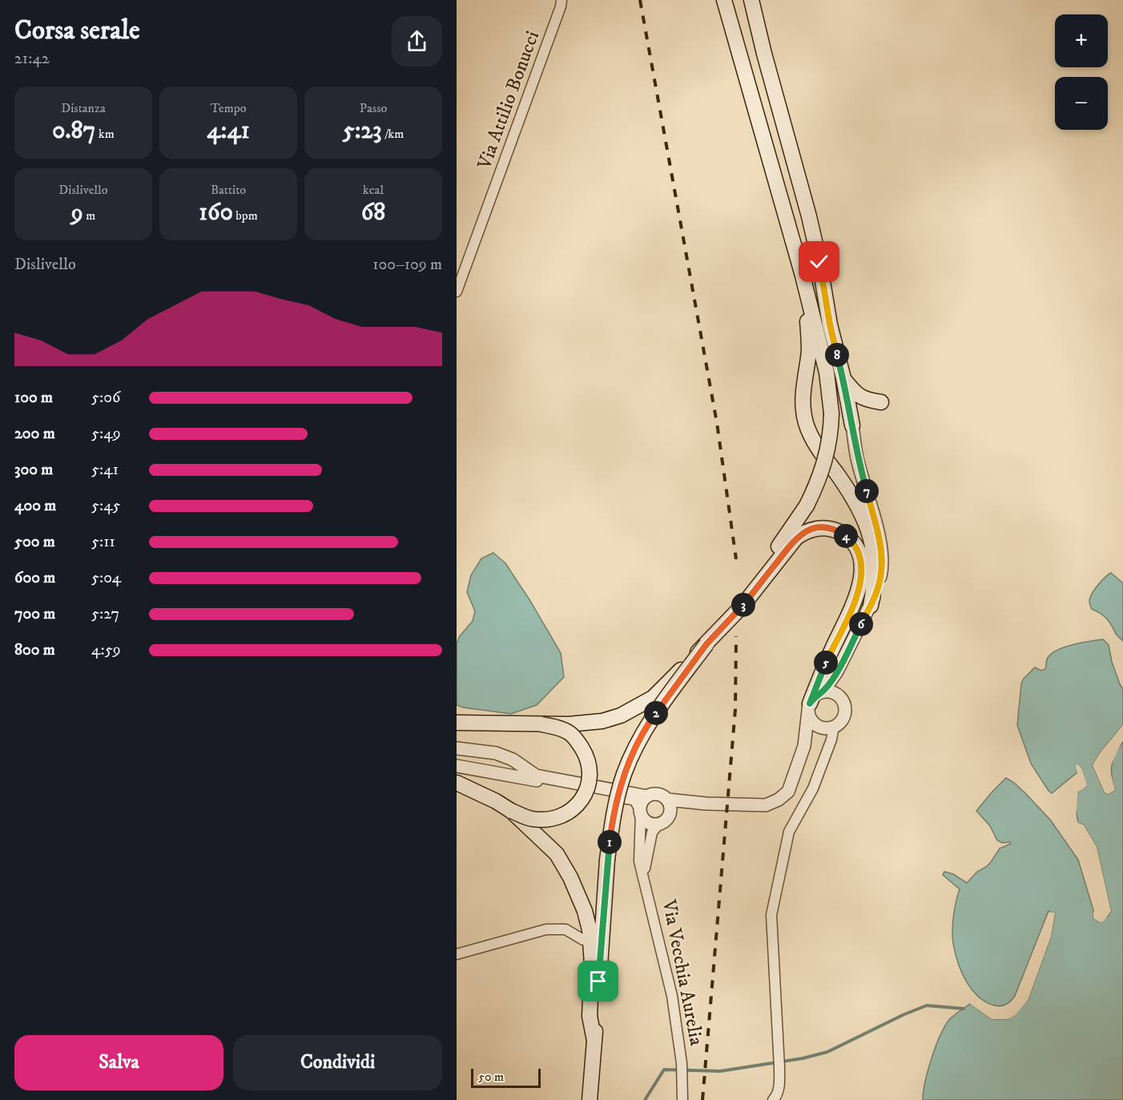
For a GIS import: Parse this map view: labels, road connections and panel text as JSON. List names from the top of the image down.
{
  "streets": {
    "street": ["Via Attilio Bonucci", "Via Vecchia Aurelia"]
  },
  "scale_bar": "50 m",
  "page": {
    "heading": ["Corsa serale", "21:42"],
    "map_buttons": ["+", "−"],
    "stats": [
      ["Distanza", "0.87 km"],
      ["Tempo", "4:41"],
      ["Passo", "5:23 /km"],
      ["Dislivello", "9 m"],
      ["Battito", "160 bpm"],
      ["kcal", "68"]
    ],
    "chart": ["Dislivello", "100–109 m"],
    "pins": [
      "8",
      "7",
      "4",
      "3",
      "6",
      "5",
      "2",
      "1"
    ],
    "list": [
      {
        "name": "100 m",
        "note": "5:06"
      },
      {
        "name": "200 m",
        "note": "5:49"
      },
      {
        "name": "300 m",
        "note": "5:41"
      },
      {
        "name": "400 m",
        "note": "5:45"
      },
      {
        "name": "500 m",
        "note": "5:11"
      },
      {
        "name": "600 m",
        "note": "5:04"
      },
      {
        "name": "700 m",
        "note": "5:27"
      },
      {
        "name": "800 m",
        "note": "4:59"
      }
    ],
    "buttons": ["Salva", "Condividi"],
    "scale": "50 m"
  }
}
